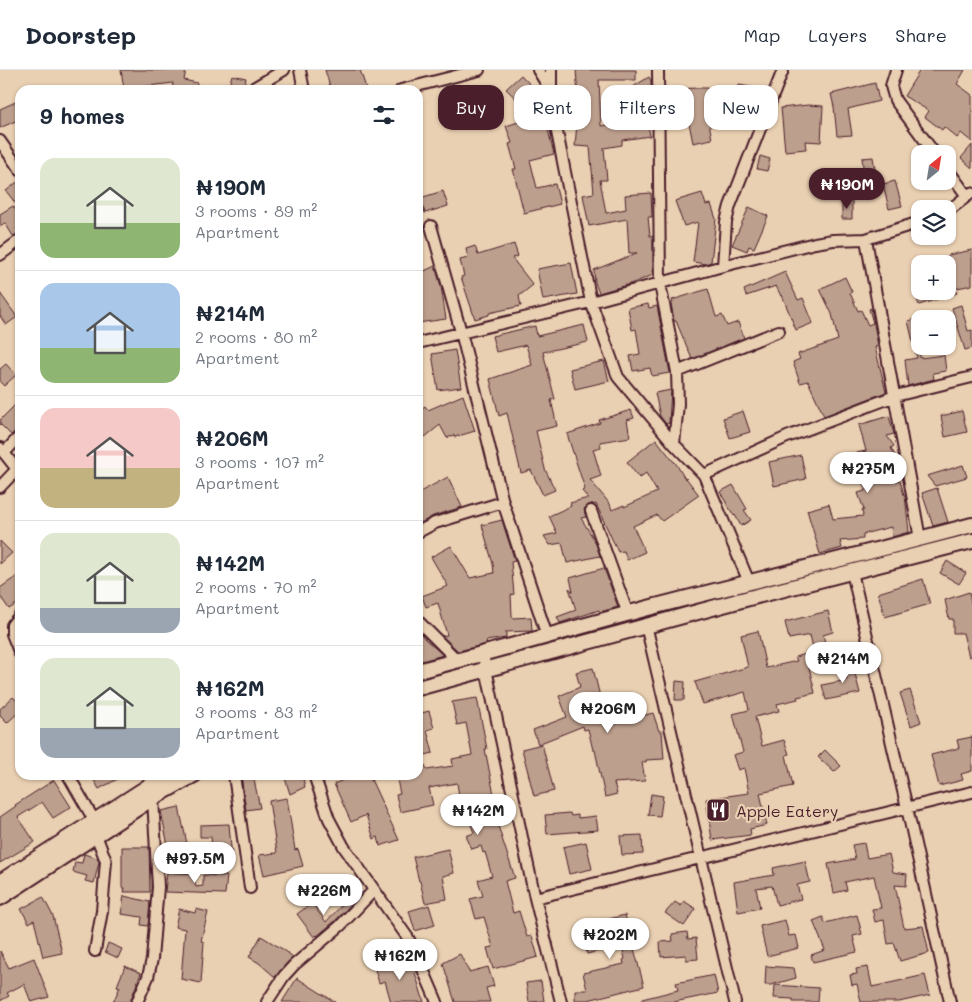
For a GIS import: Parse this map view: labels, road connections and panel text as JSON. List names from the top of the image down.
{
  "places": {
    "restaurant": ["Apple Eatery"]
  },
  "north": "top right",
  "page": {
    "header": "Doorstep",
    "nav": ["Map", "Layers", "Share"],
    "chip": [
      "Buy",
      "Rent",
      "Filters",
      "New"
    ],
    "heading": "9 homes",
    "map_buttons": ["+", "−"],
    "list": [
      {
        "name": "₦190M",
        "note": "3 rooms · 89 m² · Apartment"
      },
      {
        "name": "₦214M",
        "note": "2 rooms · 80 m² · Apartment"
      },
      {
        "name": "₦206M",
        "note": "3 rooms · 107 m² · Apartment"
      },
      {
        "name": "₦142M",
        "note": "2 rooms · 70 m² · Apartment"
      },
      {
        "name": "₦162M",
        "note": "3 rooms · 83 m² · Apartment"
      }
    ],
    "price": [
      "₦190M",
      "₦275M",
      "₦214M",
      "₦206M",
      "₦142M",
      "₦97.5M",
      "₦226M",
      "₦202M",
      "₦162M"
    ]
  }
}
